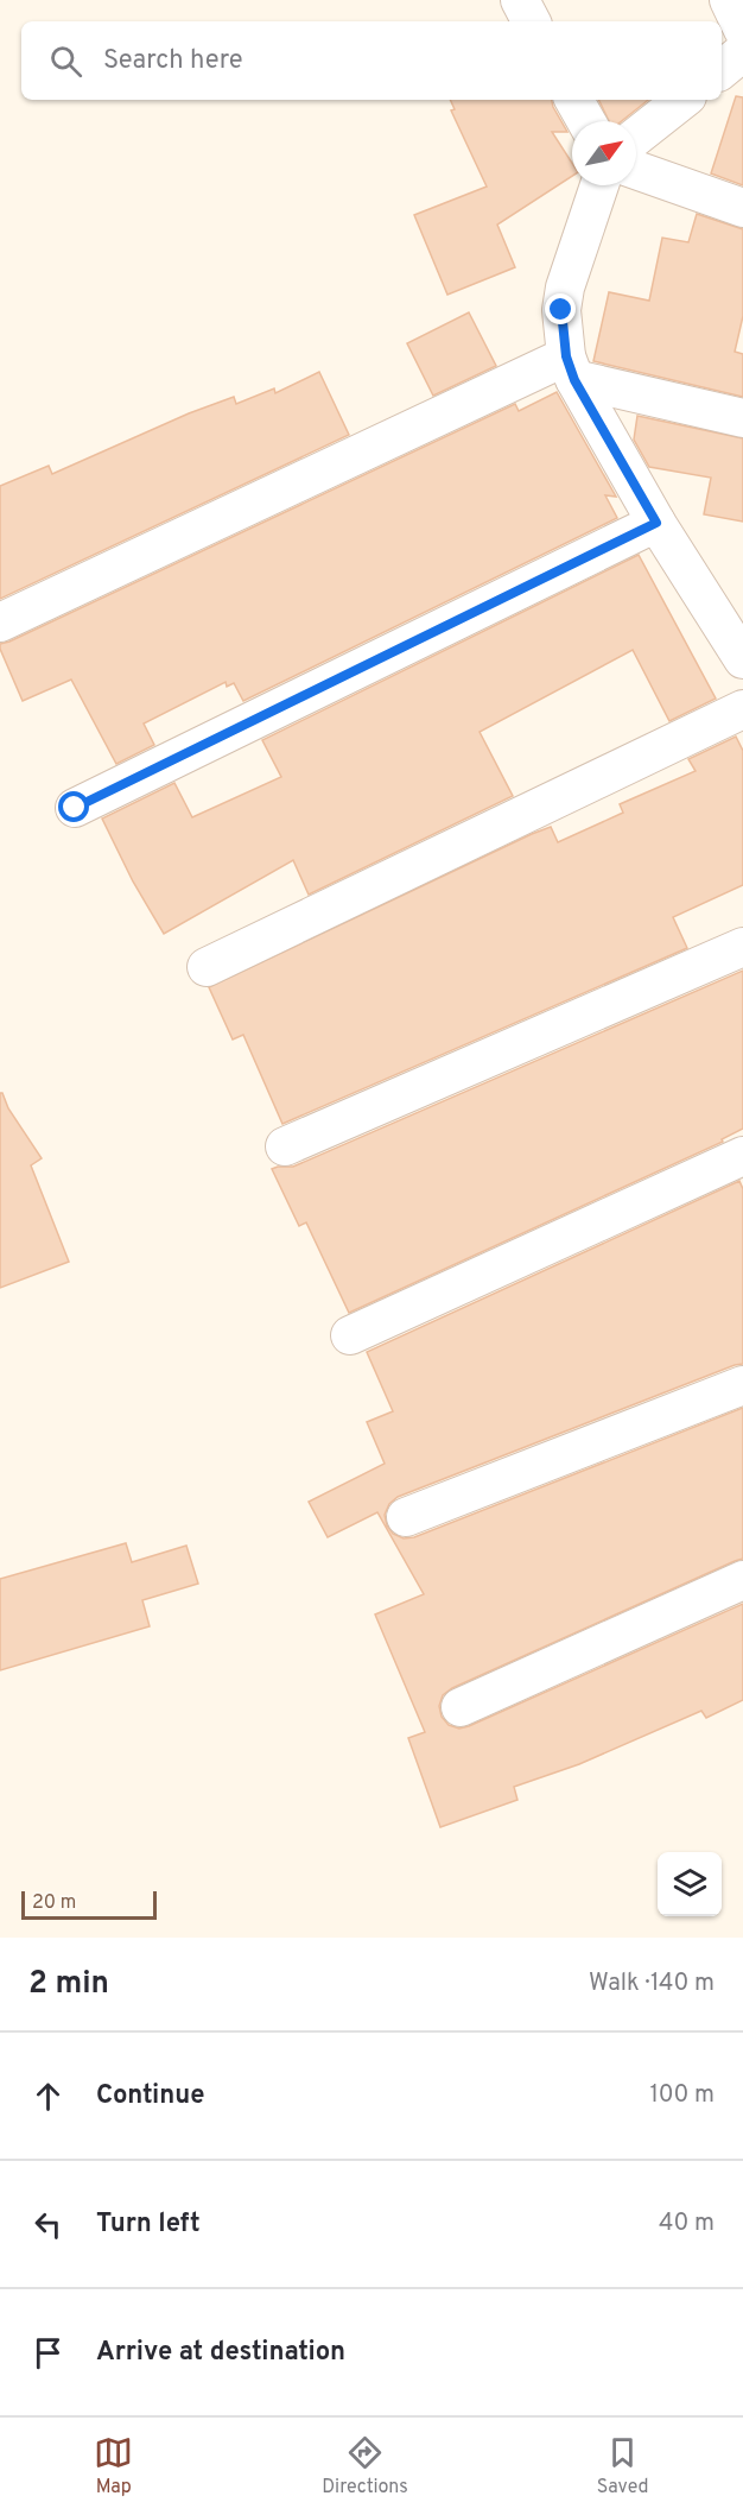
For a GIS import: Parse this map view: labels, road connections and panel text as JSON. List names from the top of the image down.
{
  "scale_bar": "20 m",
  "north": "top right",
  "page": {
    "search": "Search here",
    "scale": "20 m",
    "heading": ["2 min", "Walk · 140 m"],
    "list": [
      ["Continue", "100 m"],
      ["Turn left", "40 m"],
      "Arrive at destination"
    ],
    "nav": ["Map", "Directions", "Saved"]
  }
}
